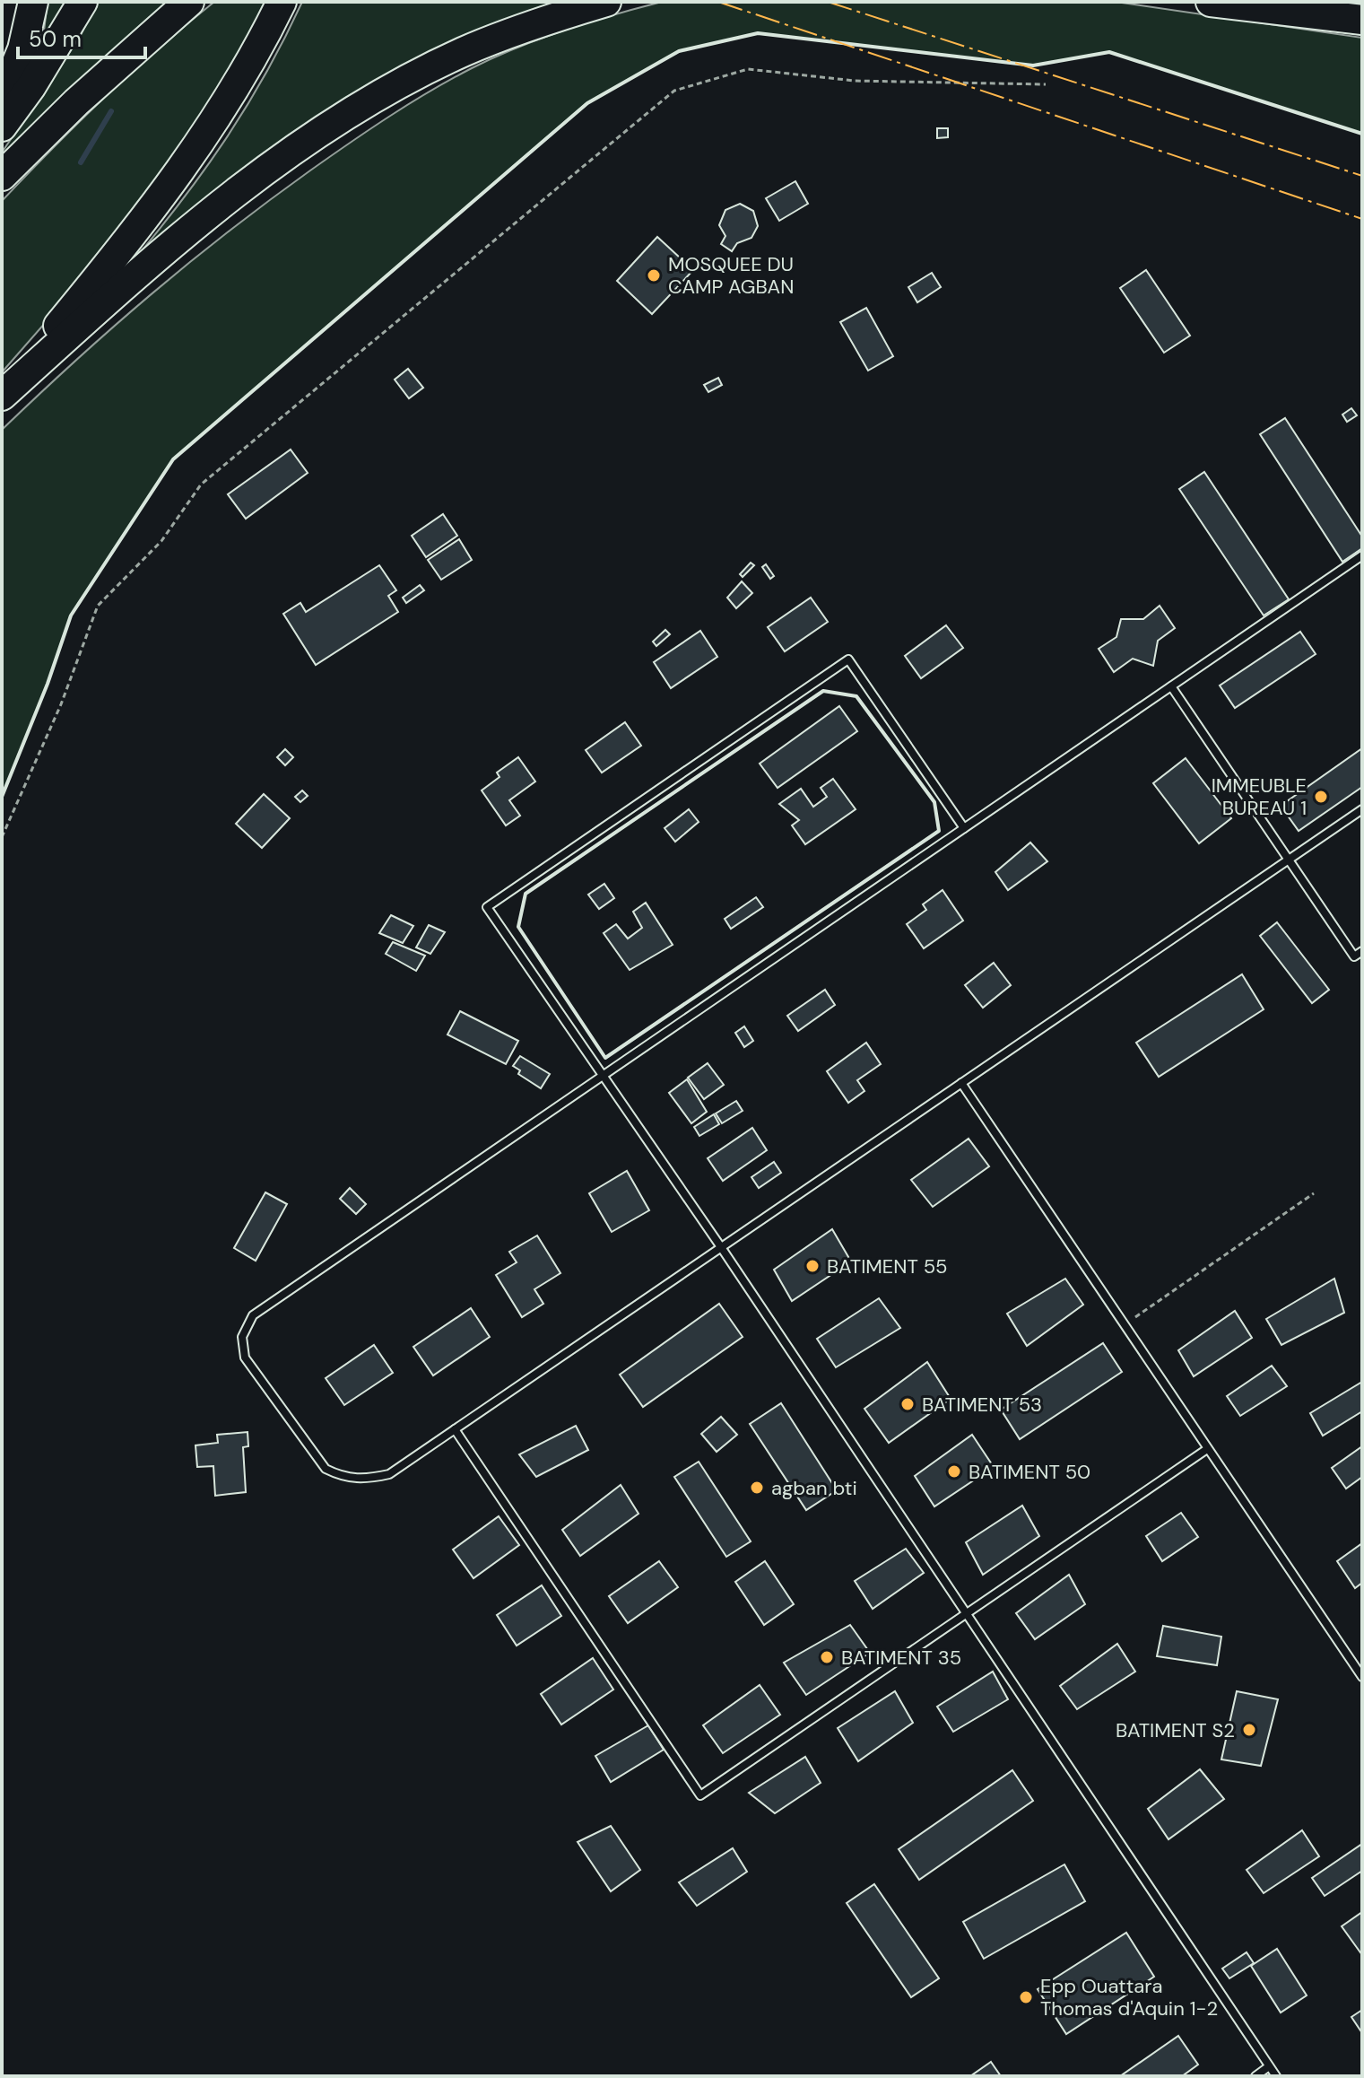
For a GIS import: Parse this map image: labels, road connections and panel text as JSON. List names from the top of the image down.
{
  "places": [
    "MOSQUEE DU CAMP AGBAN",
    "IMMEUBLE BUREAU 1",
    "BATIMENT 55",
    "BATIMENT 53",
    "BATIMENT 50",
    "agban bti",
    "BATIMENT 35",
    "BATIMENT S2",
    "Epp Ouattara Thomas d'Aquin 1-2"
  ],
  "scale_bar": "50 m"
}
